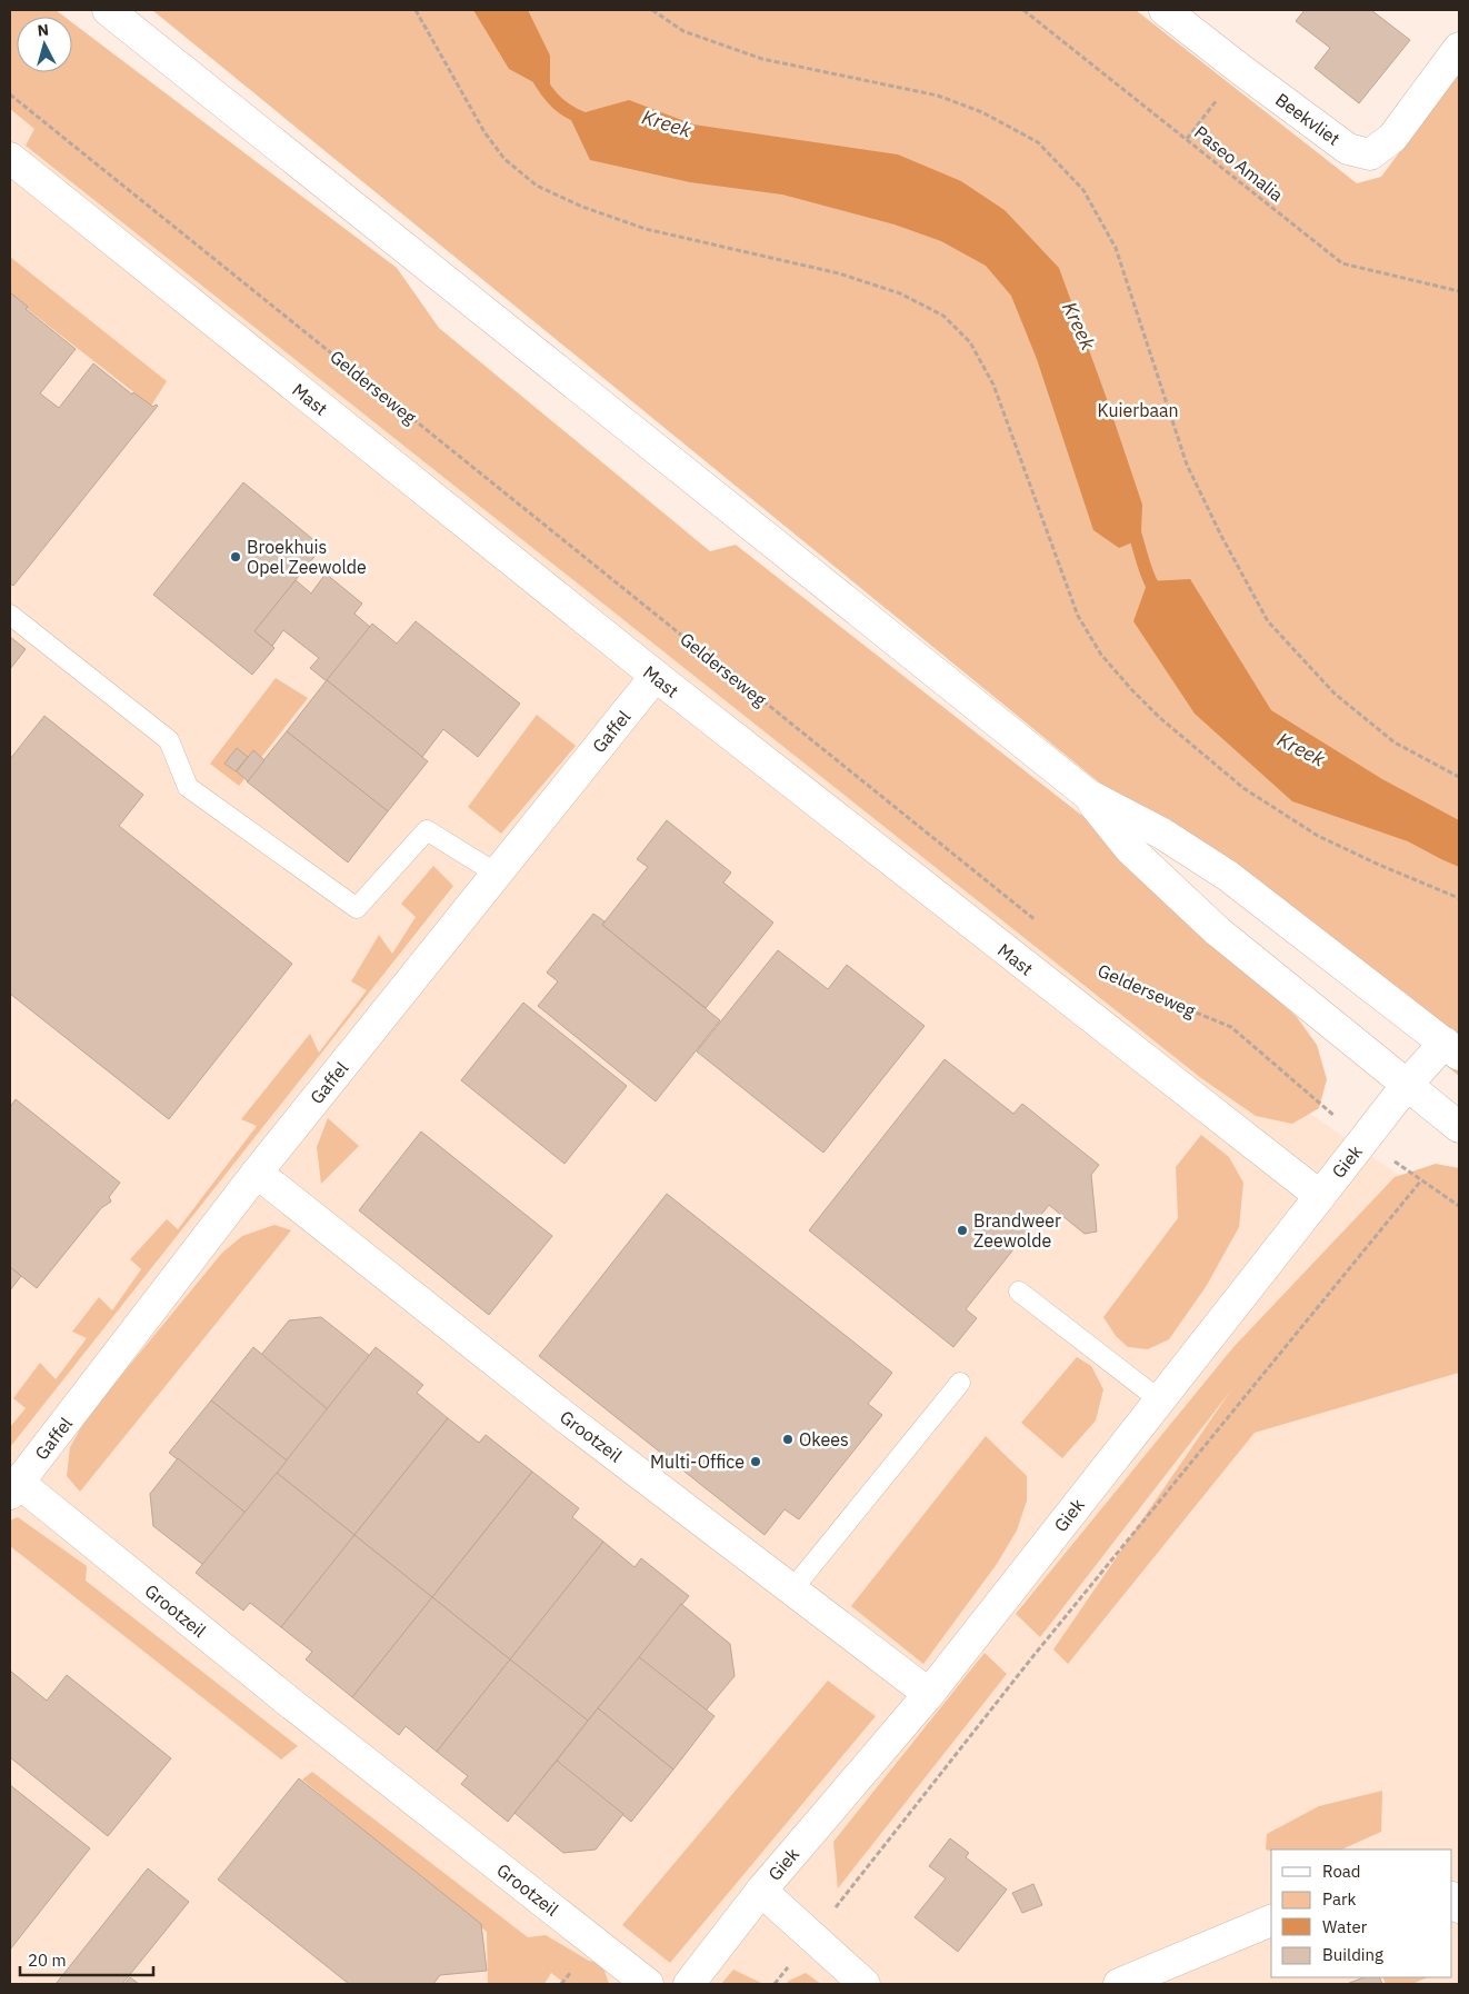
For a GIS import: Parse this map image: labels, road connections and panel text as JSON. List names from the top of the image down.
{
  "streets": {
    "street": [
      "Beekvliet",
      "Mast",
      "Gaffel",
      "Giek",
      "Grootzeil"
    ],
    "path": ["Paseo Amalia", "Gelderseweg"]
  },
  "crossings": [
    ["Gelderseweg", "Giek"],
    ["Mast", "Gaffel"],
    ["Mast", "Giek"],
    ["Gaffel", "Grootzeil"],
    ["Giek", "Grootzeil"]
  ],
  "water": ["Kreek"],
  "parks": ["Kuierbaan"],
  "places": [
    "Broekhuis Opel Zeewolde",
    "Brandweer Zeewolde",
    "Okees",
    "Multi-Office"
  ],
  "legend": [
    "Road",
    "Park",
    "Water",
    "Building"
  ],
  "scale_bar": "20 m",
  "north": "top"
}
